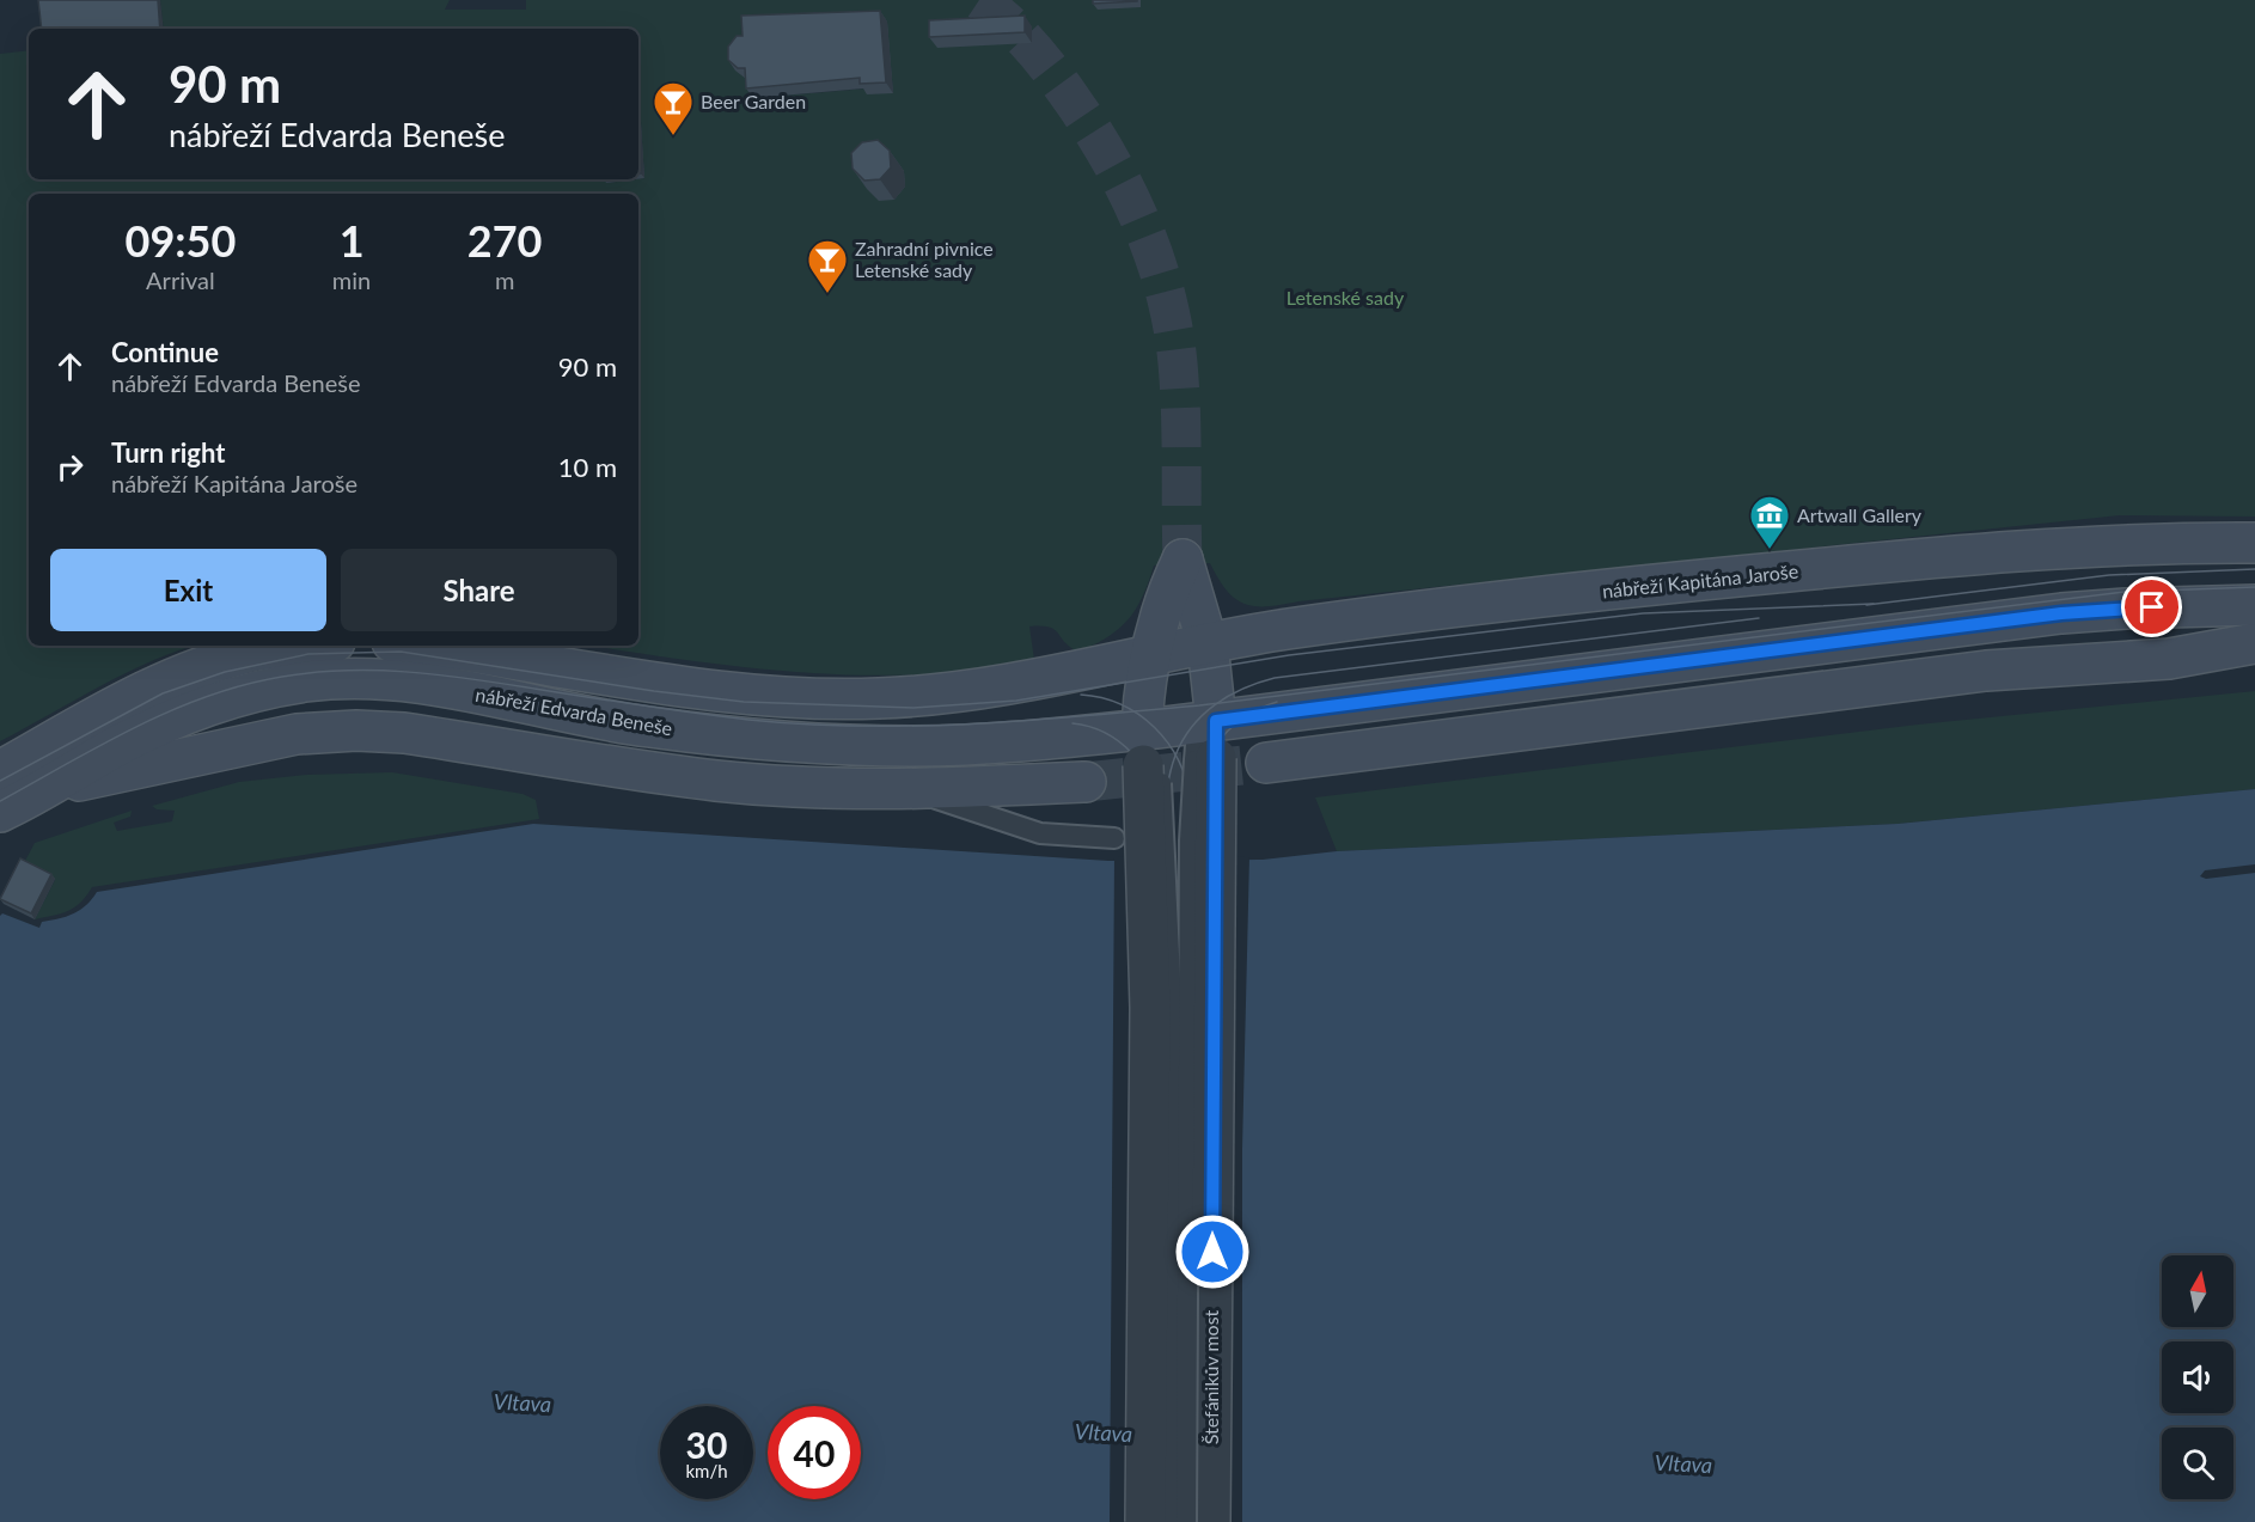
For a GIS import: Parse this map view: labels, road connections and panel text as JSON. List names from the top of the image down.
{
  "streets": {
    "main road": ["nábřeží Kapitána Jaroše", "nábřeží Edvarda Beneše"],
    "street": ["Štefánikův most"]
  },
  "crossings": [
    ["nábřeží Kapitána Jaroše", "nábřeží Edvarda Beneše"]
  ],
  "water": ["Vltava"],
  "parks": ["Letenské sady"],
  "places": {
    "bar": ["Beer Garden", "Zahradní pivnice Letenské sady"],
    "museum": ["Artwall Gallery"]
  },
  "north": "top",
  "page": {
    "turn": ["90 m", "nábřeží Edvarda Beneše"],
    "eta": [
      "09:50",
      "Arrival",
      "1",
      "min",
      "270",
      "m"
    ],
    "list": [
      {
        "name": "Continue",
        "note": "nábřeží Edvarda Beneše",
        "value": "90 m"
      },
      {
        "name": "Turn right",
        "note": "nábřeží Kapitána Jaroše",
        "value": "10 m"
      }
    ],
    "buttons": ["Exit", "Share"],
    "speed": "30 km/h",
    "limit": "40"
  }
}
